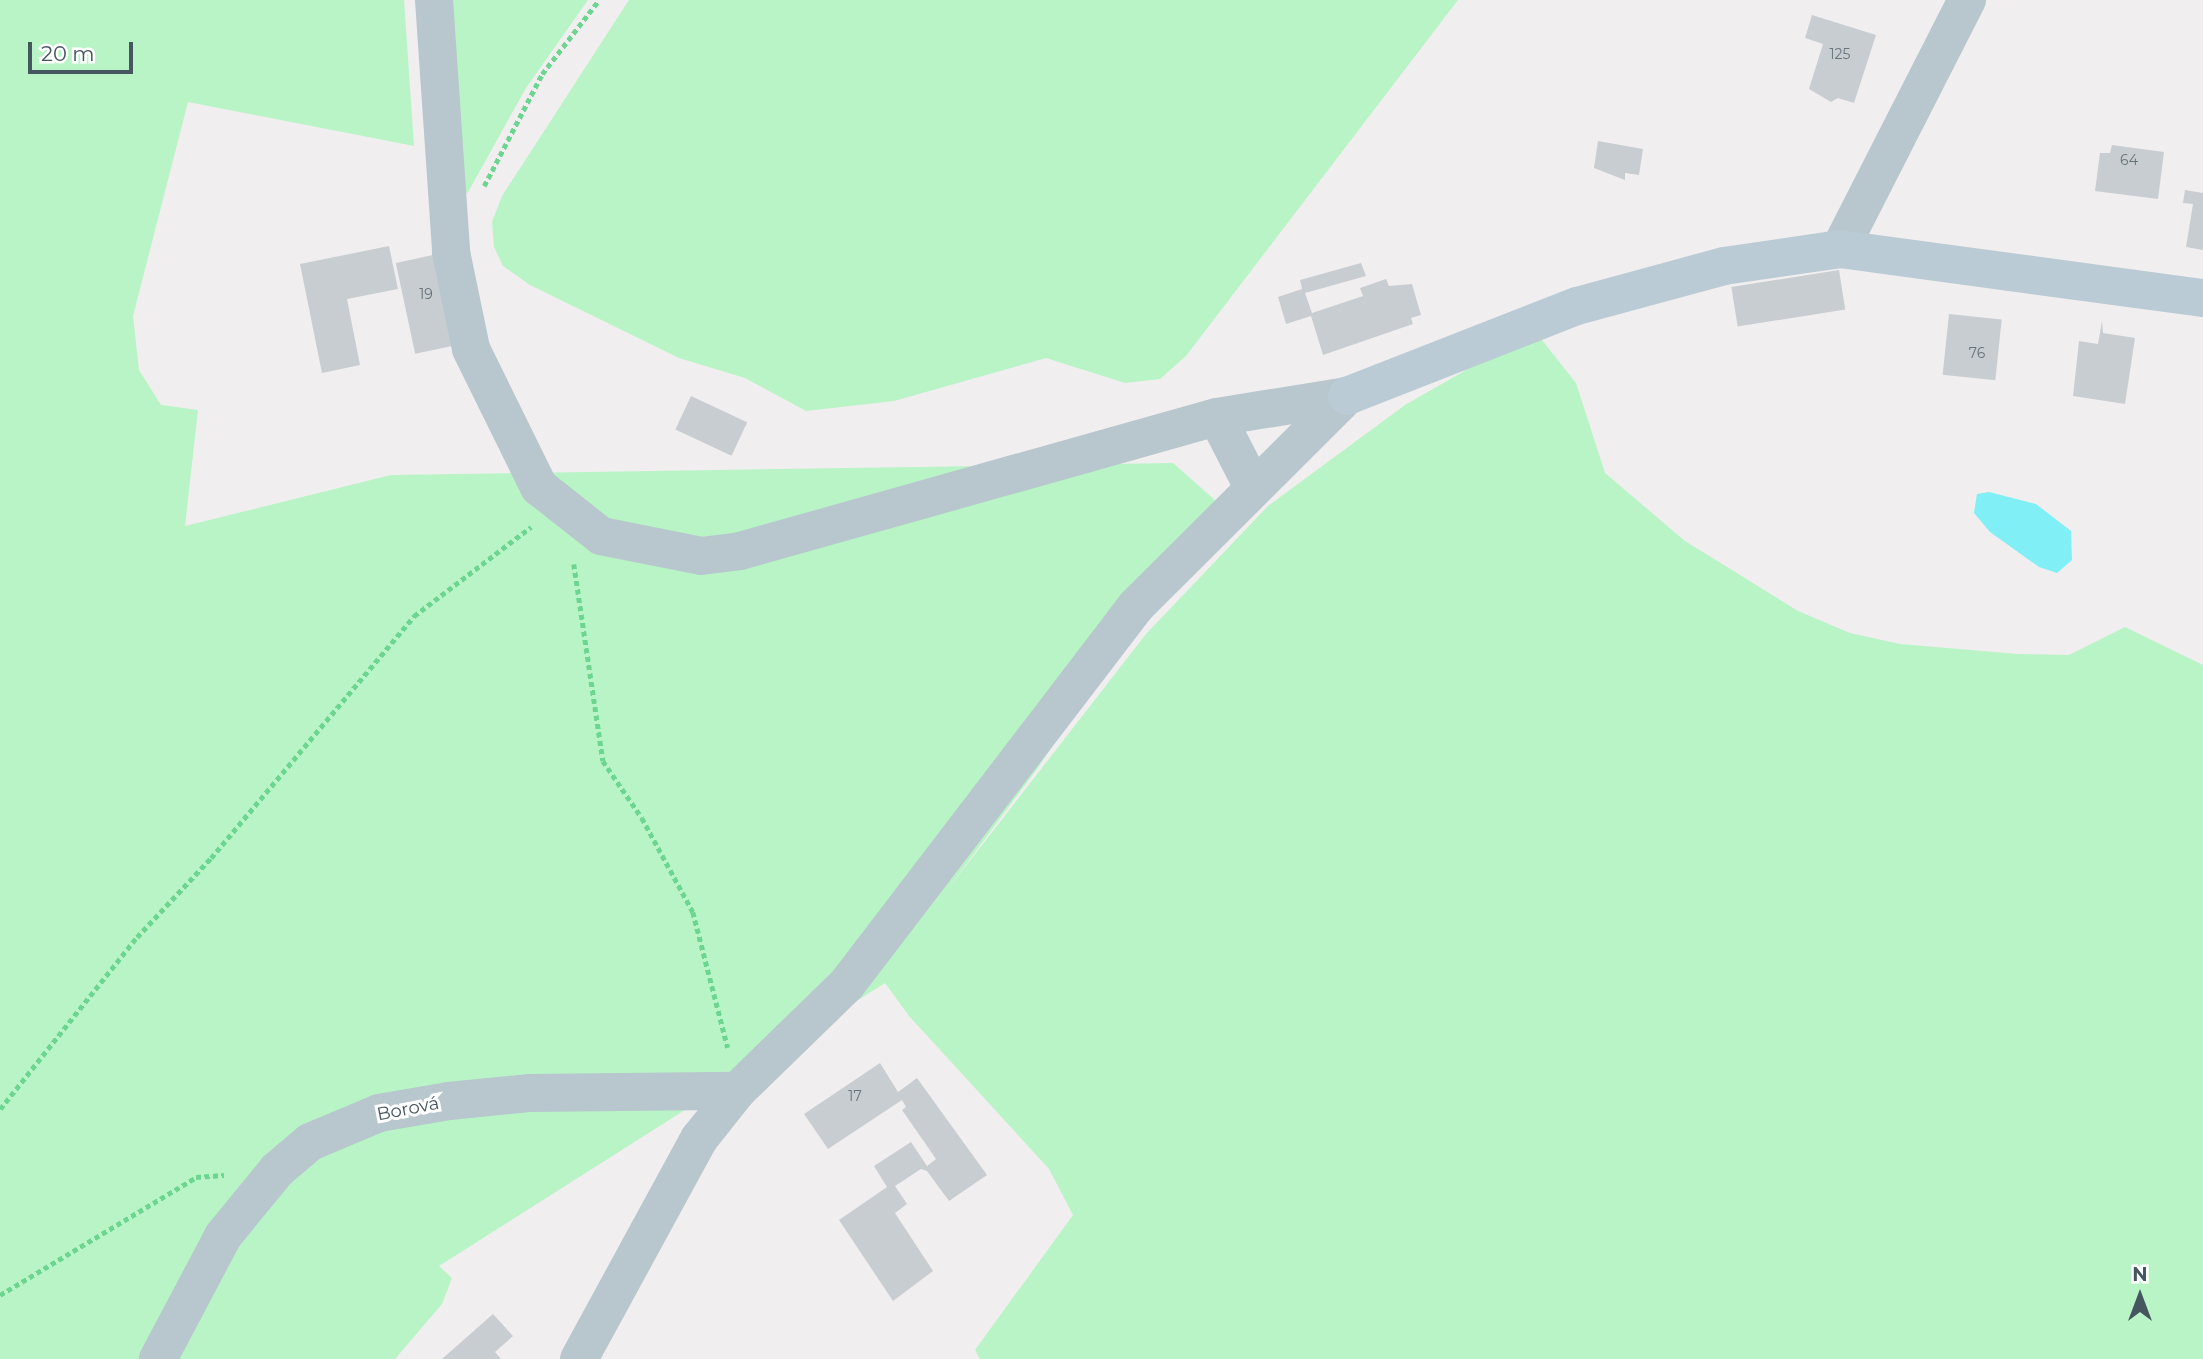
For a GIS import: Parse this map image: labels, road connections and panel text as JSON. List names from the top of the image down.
{
  "streets": {
    "street": ["Borová"]
  },
  "house_numbers": [
    "125",
    "64",
    "19",
    "76",
    "17"
  ],
  "scale_bar": "20 m",
  "north": "top"
}
